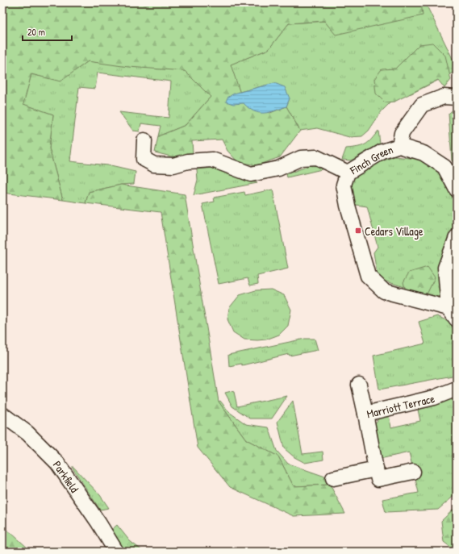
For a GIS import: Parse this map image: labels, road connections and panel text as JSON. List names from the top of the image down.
{
  "streets": {
    "street": ["Finch Green", "Marriott Terrace", "Parkfield"]
  },
  "places": {
    "transit": ["Cedars Village"]
  },
  "scale_bar": "20 m"
}
